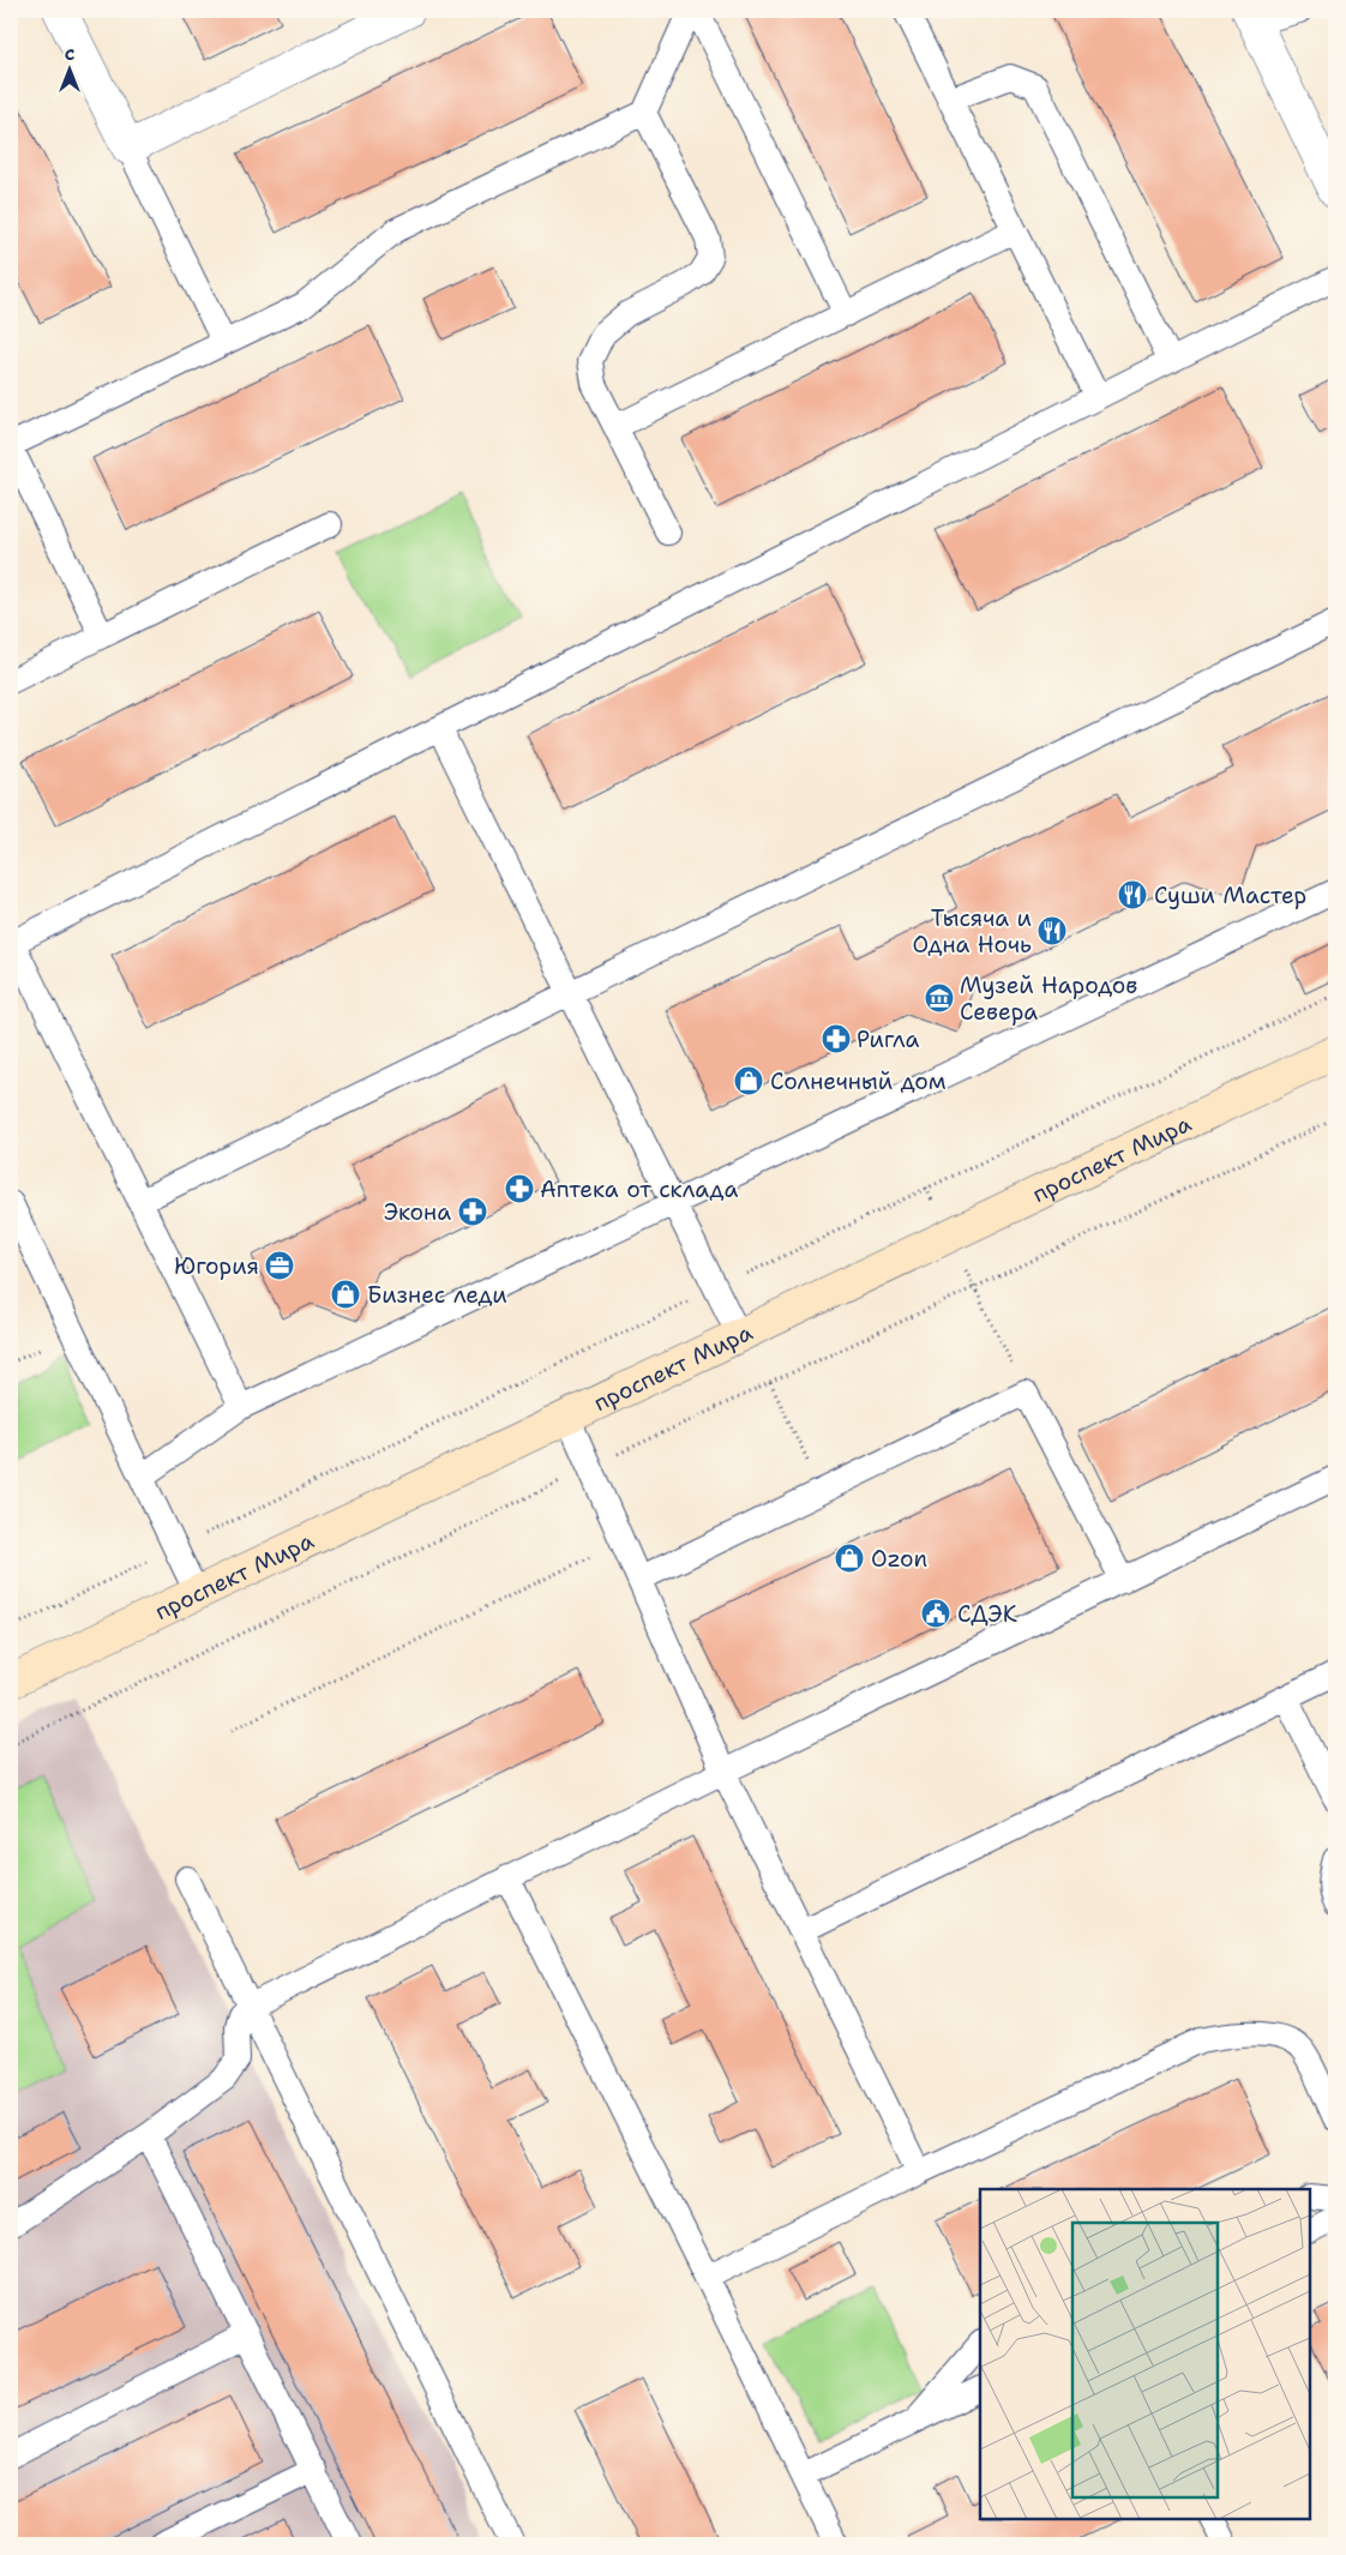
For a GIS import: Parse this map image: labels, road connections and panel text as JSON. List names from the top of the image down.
{
  "streets": {
    "main road": ["проспект Мира"]
  },
  "places": {
    "restaurant": ["Суши Мастер", "Тысяча и Одна Ночь"],
    "museum": ["Музей Народов Севера"],
    "pharmacy": ["Ригла", "Аптека от склада", "Экона"],
    "shop": ["Солнечный дом", "Бизнес леди", "Ozon"],
    "office": ["Югория"],
    "public building": ["СДЭК"]
  },
  "north": "top"
}
